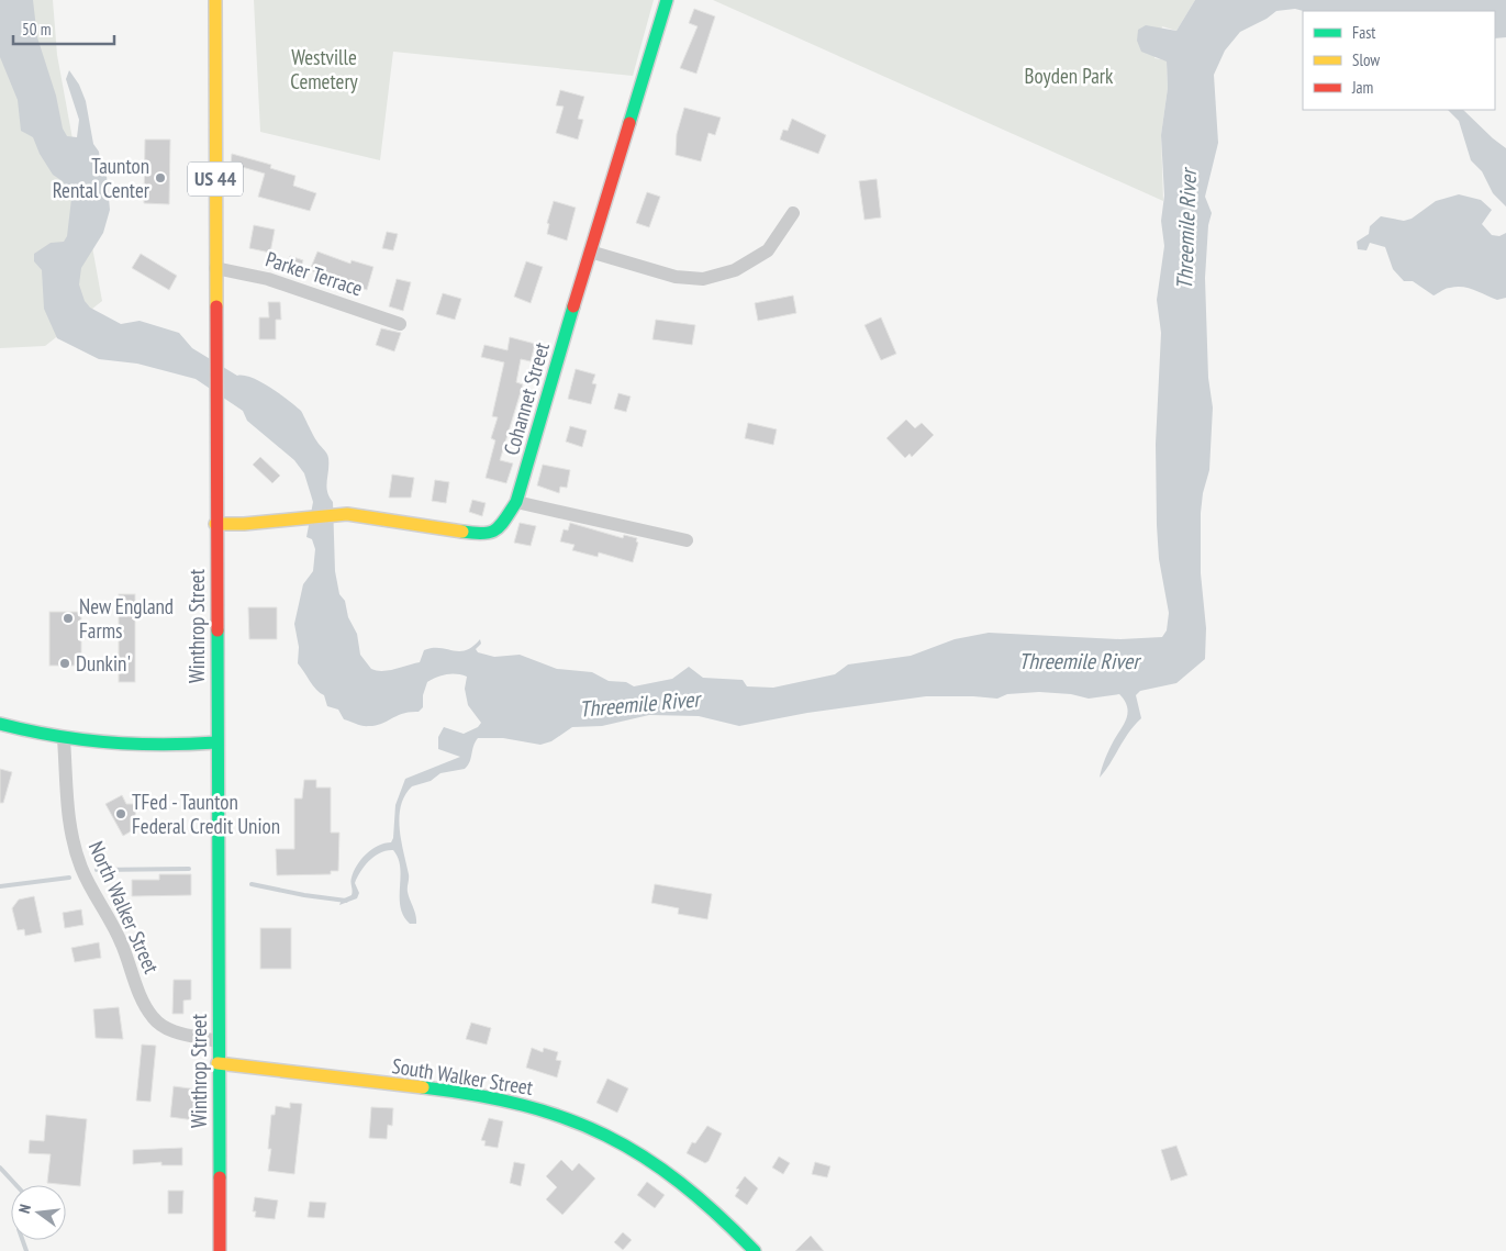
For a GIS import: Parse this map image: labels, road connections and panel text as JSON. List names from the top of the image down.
{
  "streets": {
    "main road": [
      "US 44",
      "Cohannet Street",
      "Winthrop Street",
      "South Walker Street"
    ],
    "street": ["Parker Terrace", "North Walker Street"]
  },
  "crossings": [
    ["Parker Terrace", "Winthrop Street"],
    ["Cohannet Street", "Winthrop Street"],
    ["Winthrop Street", "North Walker Street"],
    ["Winthrop Street", "South Walker Street"]
  ],
  "water": ["Threemile River"],
  "parks": ["Westville Cemetery", "Boyden Park"],
  "places": [
    "Taunton Rental Center",
    "New England Farms",
    "Dunkin'",
    "TFed - Taunton Federal Credit Union"
  ],
  "legend": ["Fast", "Slow", "Jam"],
  "scale_bar": "50 m",
  "north": "left"
}
